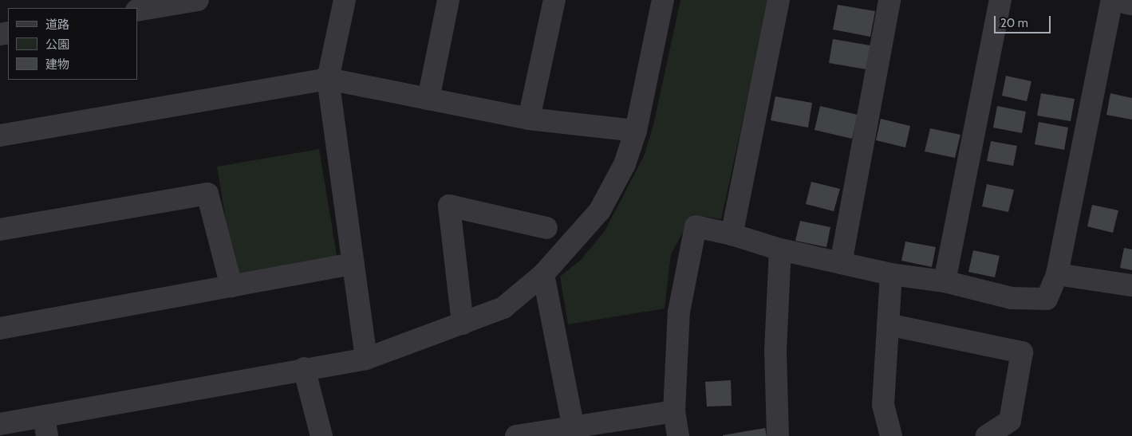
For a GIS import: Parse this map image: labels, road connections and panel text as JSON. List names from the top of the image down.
{
  "legend": ["道路", "公園", "建物"],
  "scale_bar": "20 m"
}
